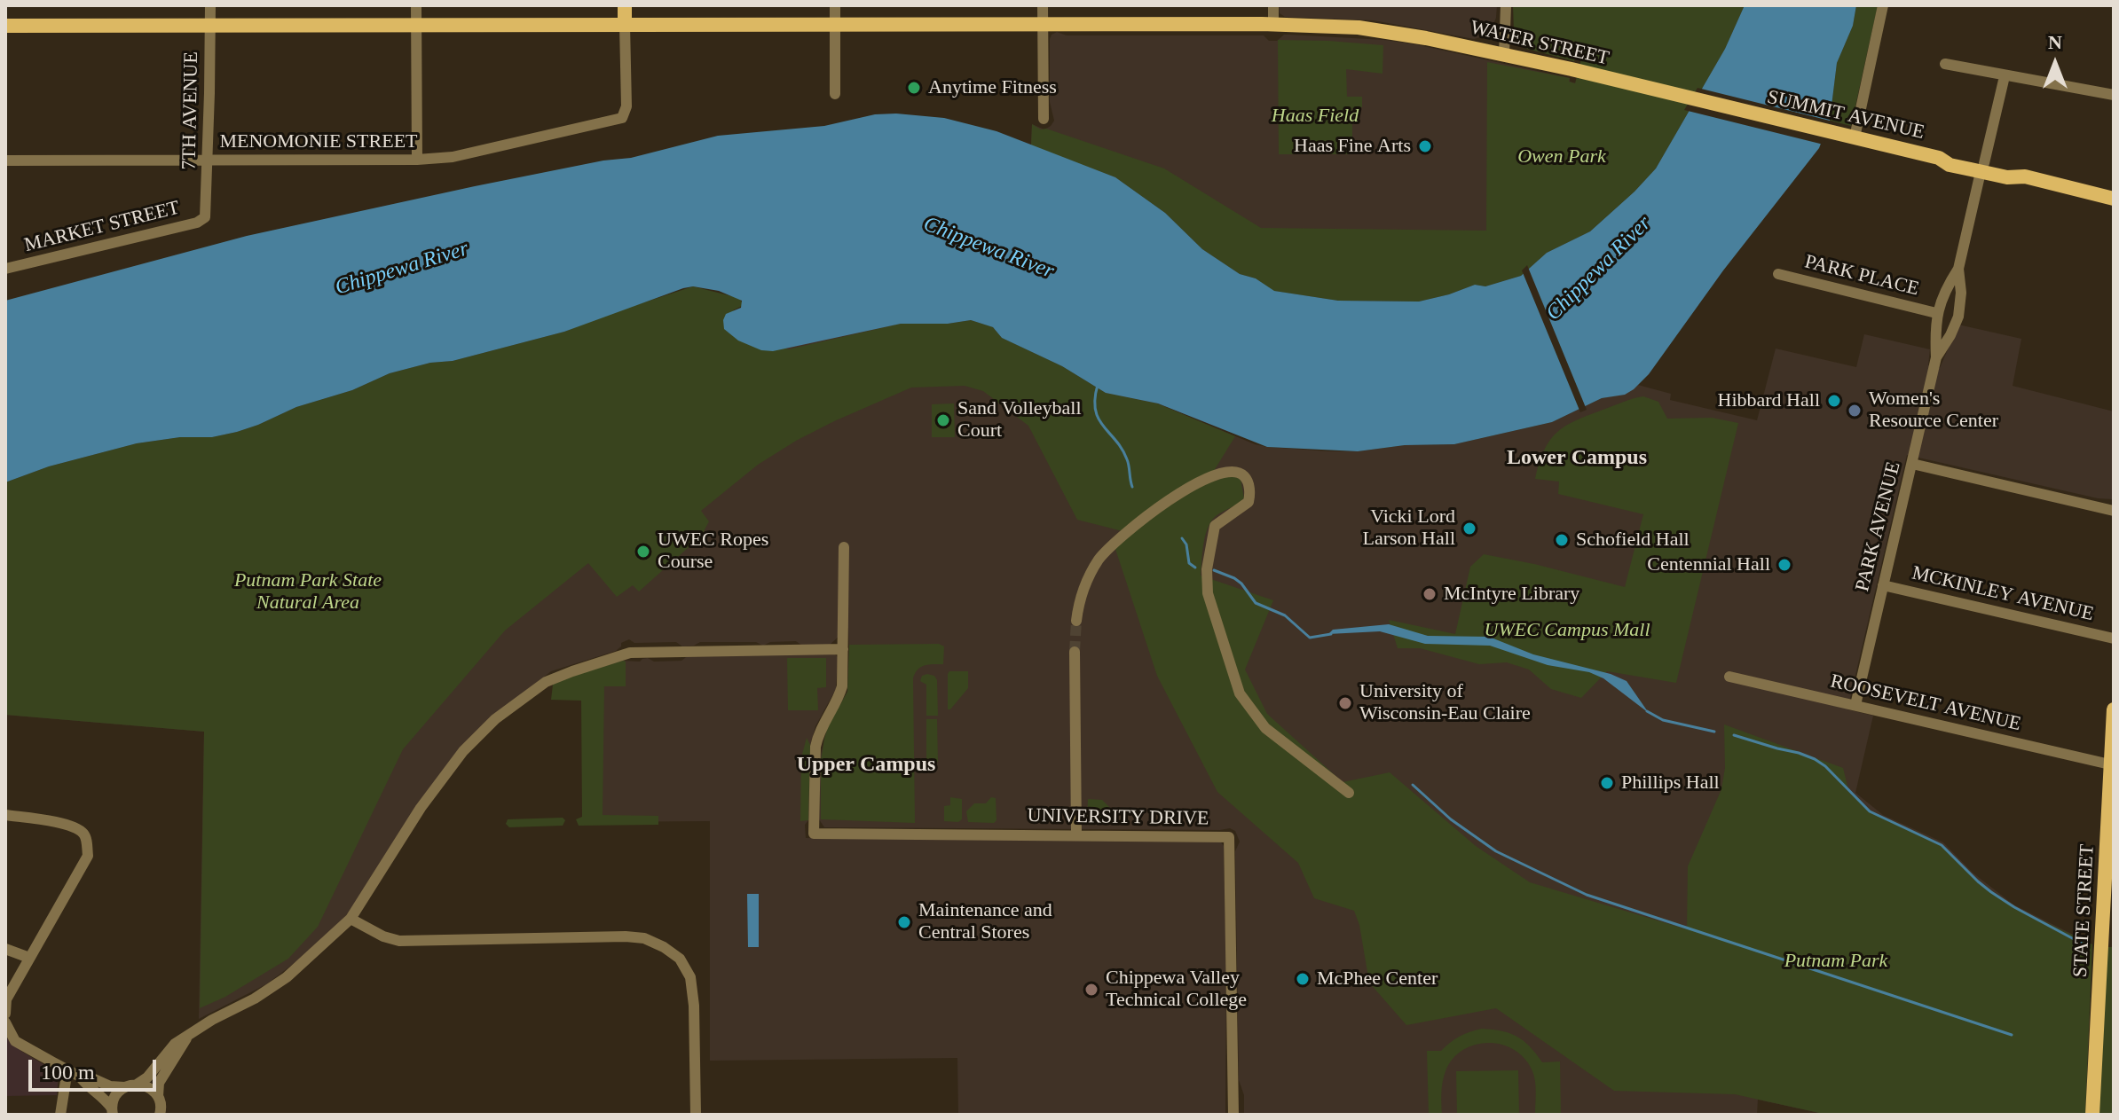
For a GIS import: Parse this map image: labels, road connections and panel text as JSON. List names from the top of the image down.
{
  "streets": {
    "main road": ["WATER STREET", "SUMMIT AVENUE", "STATE STREET"],
    "street": [
      "7TH AVENUE",
      "MENOMONIE STREET",
      "MARKET STREET",
      "PARK PLACE",
      "PARK AVENUE",
      "MCKINLEY AVENUE",
      "ROOSEVELT AVENUE",
      "UNIVERSITY DRIVE"
    ]
  },
  "crossings": [
    ["WATER STREET", "7TH AVENUE"],
    ["WATER STREET", "SUMMIT AVENUE"],
    ["WATER STREET", "MENOMONIE STREET"],
    ["7TH AVENUE", "MENOMONIE STREET"],
    ["7TH AVENUE", "MARKET STREET"],
    ["SUMMIT AVENUE", "PARK AVENUE"],
    ["PARK PLACE", "PARK AVENUE"],
    ["PARK AVENUE", "MCKINLEY AVENUE"],
    ["PARK AVENUE", "ROOSEVELT AVENUE"],
    ["ROOSEVELT AVENUE", "STATE STREET"]
  ],
  "districts": ["Lower Campus", "Upper Campus"],
  "water": ["Chippewa River"],
  "parks": [
    "Haas Field",
    "Owen Park",
    "Putnam Park State Natural Area",
    "UWEC Campus Mall",
    "Putnam Park"
  ],
  "places": [
    "Anytime Fitness",
    "Haas Fine Arts",
    "Hibbard Hall",
    "Women's Resource Center",
    "Sand Volleyball Court",
    "Vicki Lord Larson Hall",
    "Schofield Hall",
    "UWEC Ropes Course",
    "Centennial Hall",
    "McIntyre Library",
    "University of Wisconsin-Eau Claire",
    "Phillips Hall",
    "Maintenance and Central Stores",
    "McPhee Center",
    "Chippewa Valley Technical College"
  ],
  "scale_bar": "100 m",
  "north": "top"
}
